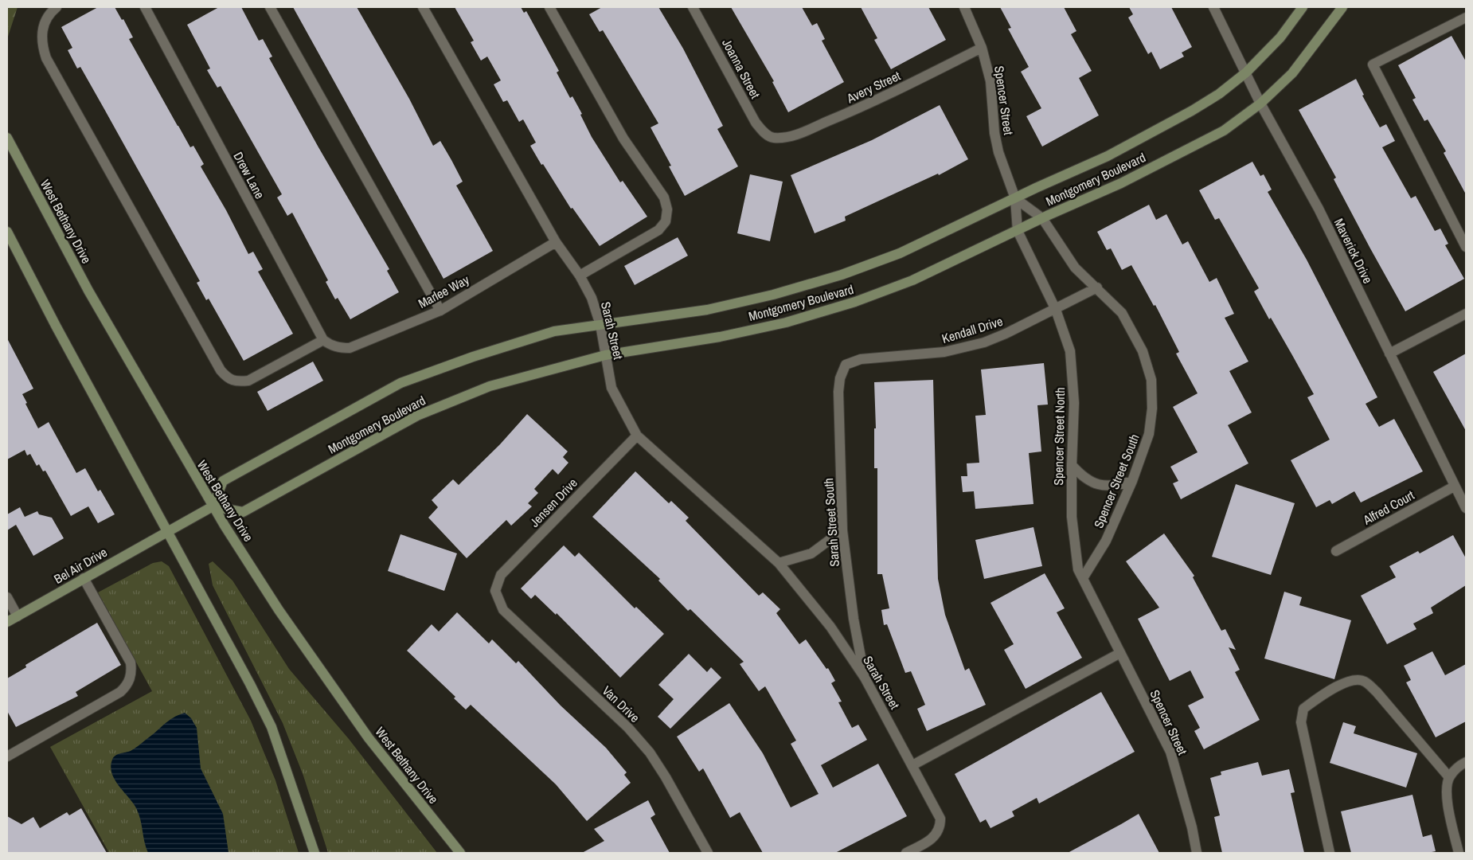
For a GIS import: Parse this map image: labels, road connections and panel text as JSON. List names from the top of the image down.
{
  "streets": {
    "street": [
      "Joanna Street",
      "Avery Street",
      "Spencer Street",
      "Drew Lane",
      "Montgomery Boulevard",
      "West Bethany Drive",
      "Maverick Drive",
      "Marlee Way",
      "Kendall Drive",
      "Sarah Street",
      "Spencer Street North",
      "Spencer Street South",
      "Jensen Drive",
      "Alfred Court",
      "Sarah Street South",
      "Bel Air Drive",
      "Van Drive"
    ]
  },
  "crossings": [
    ["Joanna Street", "Avery Street"],
    ["Avery Street", "Spencer Street"],
    ["Spencer Street", "Montgomery Boulevard"],
    ["Spencer Street", "Spencer Street North"],
    ["Spencer Street", "Spencer Street South"],
    ["Drew Lane", "Marlee Way"],
    ["Montgomery Boulevard", "West Bethany Drive"],
    ["Montgomery Boulevard", "Maverick Drive"],
    ["Montgomery Boulevard", "Sarah Street"],
    ["Montgomery Boulevard", "Spencer Street North"],
    ["Montgomery Boulevard", "Spencer Street South"],
    ["Maverick Drive", "Alfred Court"],
    ["Marlee Way", "Sarah Street"],
    ["Kendall Drive", "Spencer Street North"],
    ["Kendall Drive", "Spencer Street South"],
    ["Kendall Drive", "Sarah Street South"],
    ["Sarah Street", "Jensen Drive"],
    ["Sarah Street", "Sarah Street South"],
    ["Spencer Street North", "Spencer Street South"],
    ["Jensen Drive", "Van Drive"]
  ]
}
